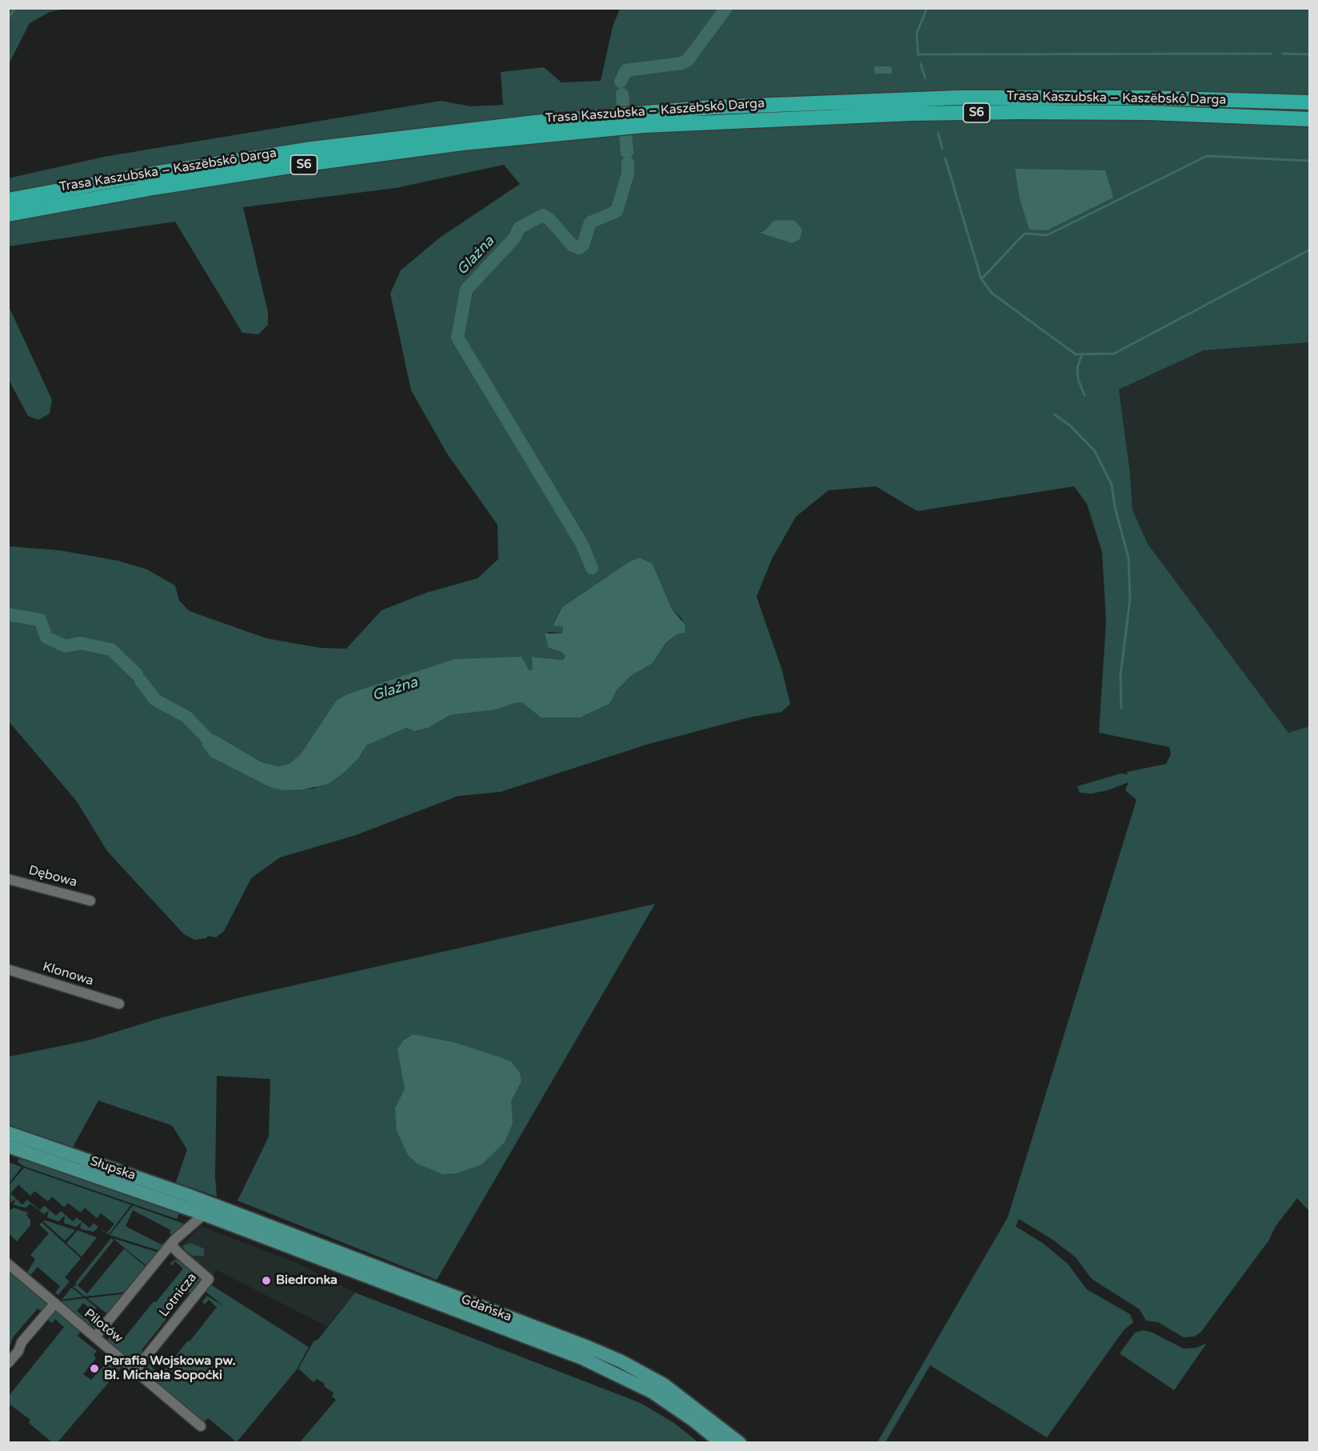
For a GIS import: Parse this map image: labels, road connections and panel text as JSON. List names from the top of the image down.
{
  "streets": {
    "highway": ["Trasa Kaszubska – Kaszëbskô Darga", "S6"],
    "main road": ["Słupska", "Gdańska"],
    "street": [
      "Dębowa",
      "Klonowa",
      "Lotnicza",
      "Pilotów"
    ]
  },
  "crossings": [
    ["Słupska", "Gdańska"],
    ["Lotnicza", "Pilotów"]
  ],
  "water": ["Glaźna"],
  "places": ["Biedronka", "Parafia Wojskowa pw. Bł. Michała Sopoćki"]
}
